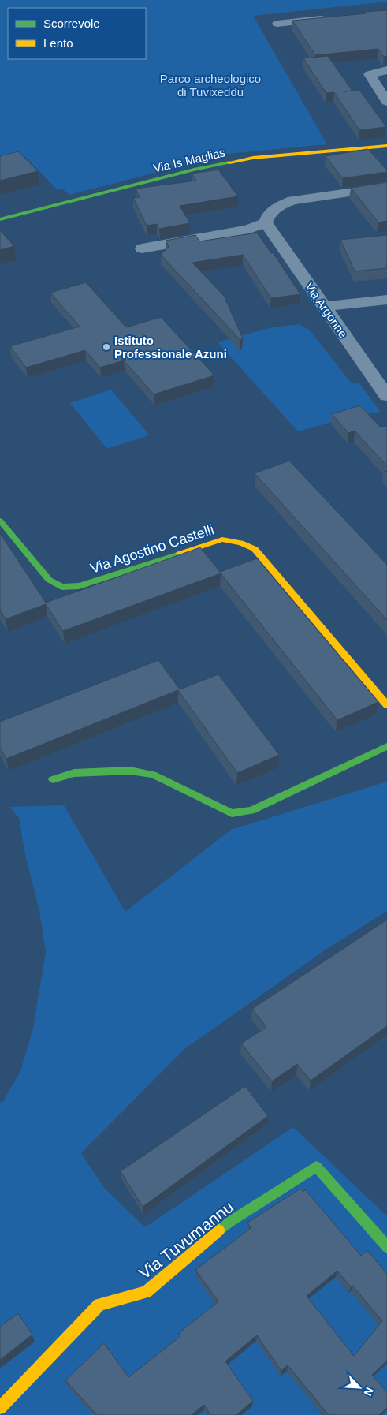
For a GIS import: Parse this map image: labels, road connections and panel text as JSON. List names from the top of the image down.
{
  "streets": {
    "street": [
      "Via Is Maglias",
      "Via Argonne",
      "Via Agostino Castelli",
      "Via Tuvumannu"
    ]
  },
  "parks": ["Parco archeologico di Tuvixeddu"],
  "places": ["Istituto Professionale Azuni"],
  "legend": ["Scorrevole", "Lento"],
  "north": "bottom right"
}
